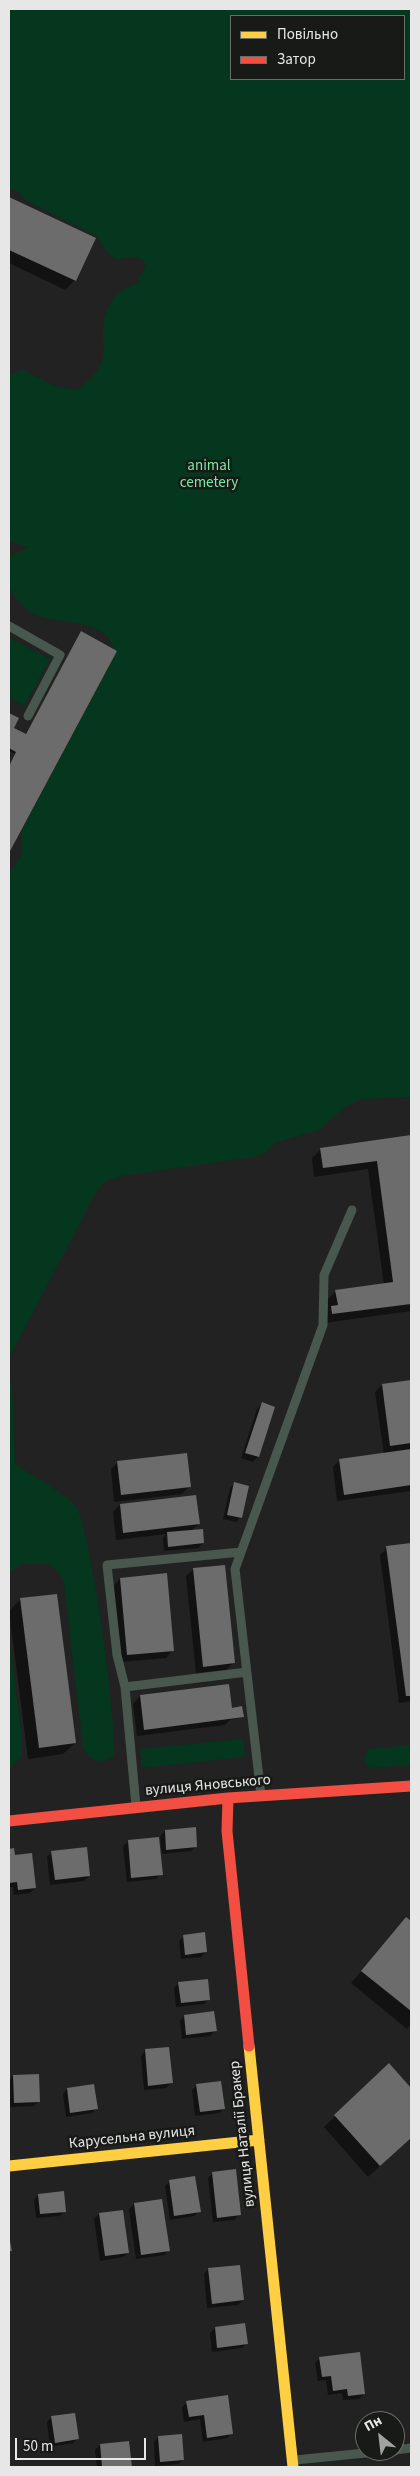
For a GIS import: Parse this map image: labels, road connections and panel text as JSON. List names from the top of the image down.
{
  "streets": {
    "street": ["вулиця Яновського", "вулиця Наталії Бракер", "Карусельна вулиця"]
  },
  "crossings": [
    ["вулиця Яновського", "вулиця Наталії Бракер"],
    ["вулиця Наталії Бракер", "Карусельна вулиця"]
  ],
  "parks": ["animal cemetery"],
  "legend": ["Повільно", "Затор"],
  "scale_bar": "50 m",
  "north": "top left"
}
